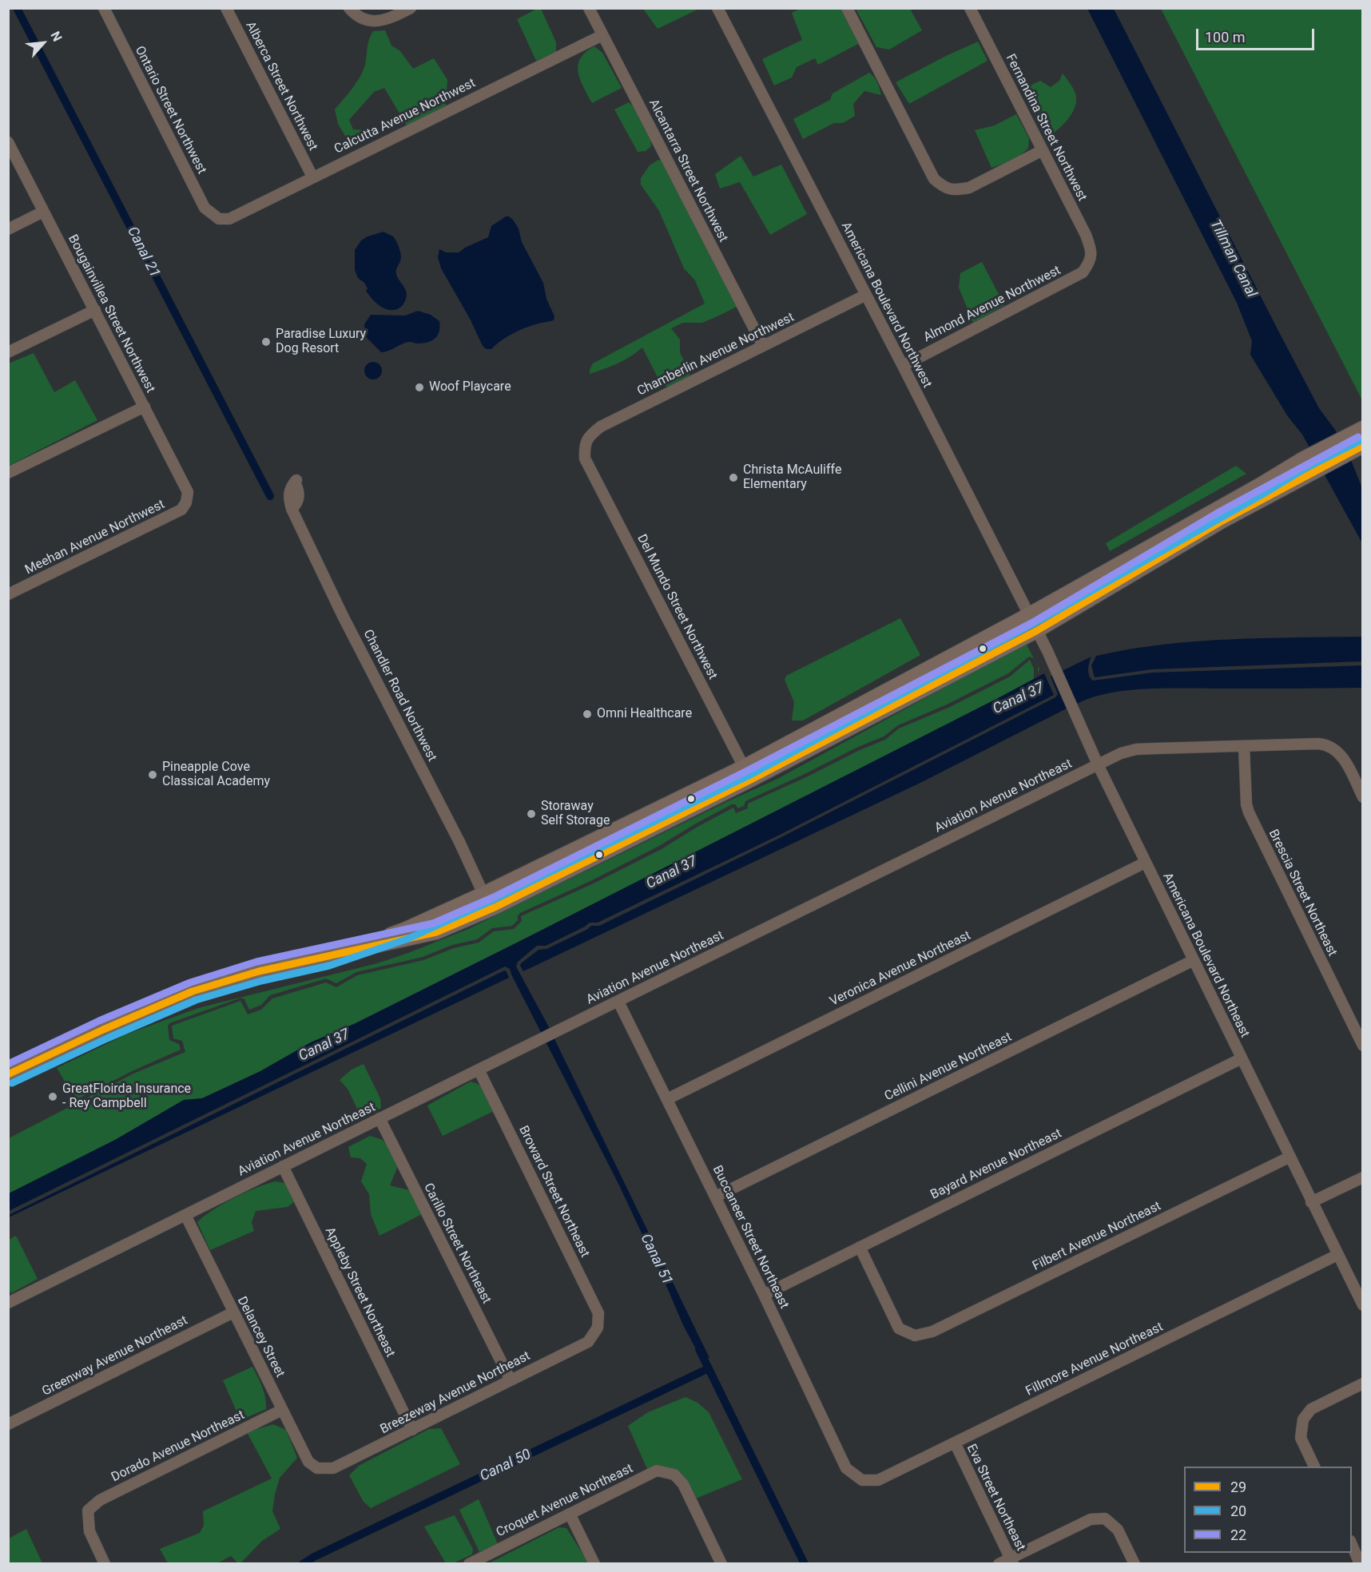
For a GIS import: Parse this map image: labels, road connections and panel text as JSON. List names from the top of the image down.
{
  "streets": {
    "street": [
      "Alberca Street Northwest",
      "Ontario Street Northwest",
      "Calcutta Avenue Northwest",
      "Fernandina Street Northwest",
      "Alcantarra Street Northwest",
      "Almond Avenue Northwest",
      "Americana Boulevard Northwest",
      "Bougainvillea Street Northwest",
      "Chamberlin Avenue Northwest",
      "Meehan Avenue Northwest",
      "Del Mundo Street Northwest",
      "Chandler Road Northwest",
      "Aviation Avenue Northeast",
      "Brescia Street Northeast",
      "Americana Boulevard Northeast",
      "Veronica Avenue Northeast",
      "Cellini Avenue Northeast",
      "Bayard Avenue Northeast",
      "Broward Street Northeast",
      "Filbert Avenue Northeast",
      "Buccaneer Street Northeast",
      "Carillo Street Northeast",
      "Appleby Street Northeast",
      "Delancey Street",
      "Greenway Avenue Northeast",
      "Fillmore Avenue Northeast",
      "Breezeway Avenue Northeast",
      "Dorado Avenue Northeast",
      "Eva Street Northeast",
      "Croquet Avenue Northeast"
    ]
  },
  "crossings": [
    ["Alberca Street Northwest", "Calcutta Avenue Northwest"],
    ["Ontario Street Northwest", "Calcutta Avenue Northwest"],
    ["Calcutta Avenue Northwest", "Alcantarra Street Northwest"],
    ["Fernandina Street Northwest", "Almond Avenue Northwest"],
    ["Alcantarra Street Northwest", "Chamberlin Avenue Northwest"],
    ["Almond Avenue Northwest", "Americana Boulevard Northwest"],
    ["Americana Boulevard Northwest", "Chamberlin Avenue Northwest"],
    ["Americana Boulevard Northwest", "Americana Boulevard Northeast"],
    ["Bougainvillea Street Northwest", "Meehan Avenue Northwest"],
    ["Chamberlin Avenue Northwest", "Del Mundo Street Northwest"],
    ["Aviation Avenue Northeast", "Brescia Street Northeast"],
    ["Aviation Avenue Northeast", "Americana Boulevard Northeast"],
    ["Aviation Avenue Northeast", "Broward Street Northeast"],
    ["Aviation Avenue Northeast", "Buccaneer Street Northeast"],
    ["Aviation Avenue Northeast", "Carillo Street Northeast"],
    ["Aviation Avenue Northeast", "Appleby Street Northeast"],
    ["Aviation Avenue Northeast", "Delancey Street"],
    ["Americana Boulevard Northeast", "Veronica Avenue Northeast"],
    ["Americana Boulevard Northeast", "Cellini Avenue Northeast"],
    ["Americana Boulevard Northeast", "Bayard Avenue Northeast"],
    ["Americana Boulevard Northeast", "Filbert Avenue Northeast"],
    ["Americana Boulevard Northeast", "Fillmore Avenue Northeast"],
    ["Veronica Avenue Northeast", "Buccaneer Street Northeast"],
    ["Cellini Avenue Northeast", "Buccaneer Street Northeast"],
    ["Bayard Avenue Northeast", "Filbert Avenue Northeast"],
    ["Bayard Avenue Northeast", "Buccaneer Street Northeast"],
    ["Broward Street Northeast", "Breezeway Avenue Northeast"],
    ["Buccaneer Street Northeast", "Fillmore Avenue Northeast"],
    ["Carillo Street Northeast", "Breezeway Avenue Northeast"],
    ["Appleby Street Northeast", "Breezeway Avenue Northeast"],
    ["Delancey Street", "Greenway Avenue Northeast"],
    ["Delancey Street", "Breezeway Avenue Northeast"],
    ["Delancey Street", "Dorado Avenue Northeast"],
    ["Fillmore Avenue Northeast", "Eva Street Northeast"]
  ],
  "water": [
    "Canal 21",
    "Tillman Canal",
    "Canal 37",
    "Canal 51",
    "Canal 50"
  ],
  "places": [
    "Paradise Luxury Dog Resort",
    "Woof Playcare",
    "Christa McAuliffe Elementary",
    "Omni Healthcare",
    "Pineapple Cove Classical Academy",
    "Storaway Self Storage",
    "GreatFloirda Insurance - Rey Campbell"
  ],
  "lines": ["transit line 22", "transit line 20", "transit line 29"],
  "legend": ["29", "20", "22"],
  "scale_bar": "100 m",
  "north": "top right"
}
